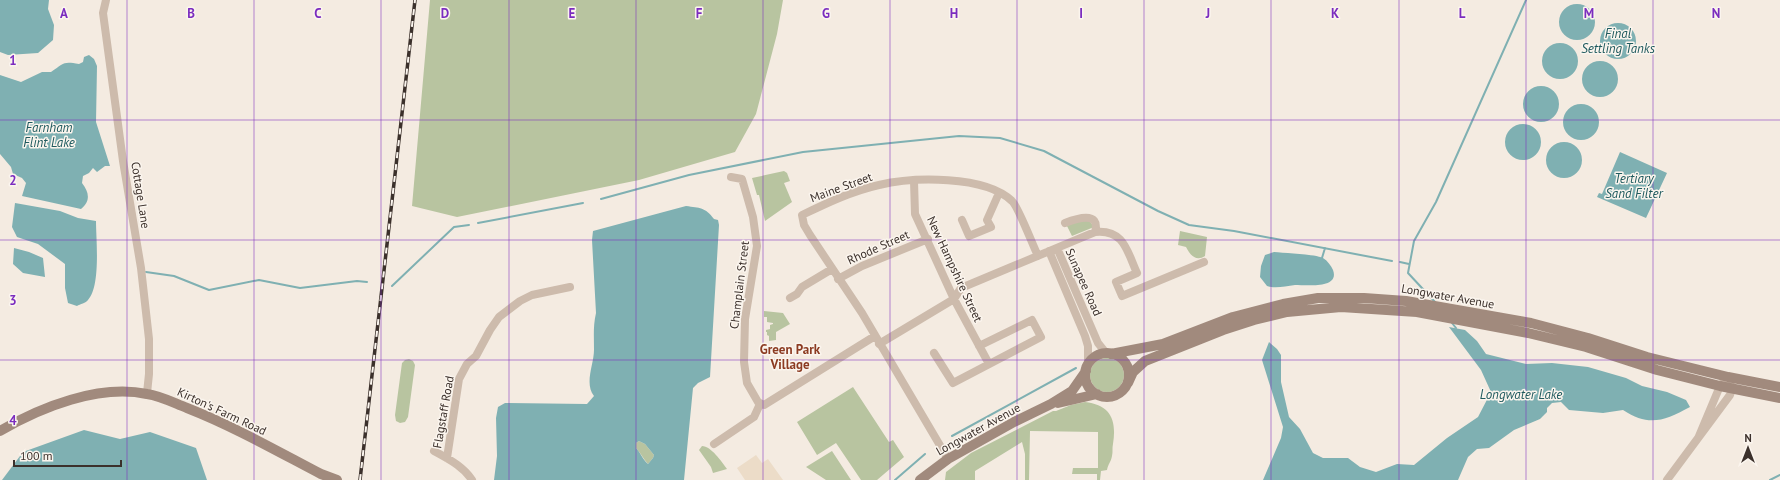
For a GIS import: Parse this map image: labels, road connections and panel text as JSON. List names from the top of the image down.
{
  "streets": {
    "street": [
      "Maine Street",
      "Cottage Lane",
      "Rhode Street",
      "New Hampshire Street",
      "Sunapee Road",
      "Champlain Street",
      "Longwater Avenue",
      "Kirton's Farm Road",
      "Flagstaff Road"
    ]
  },
  "crossings": [
    ["Maine Street", "Rhode Street"],
    ["Maine Street", "New Hampshire Street"],
    ["Maine Street", "Longwater Avenue"],
    ["Cottage Lane", "Kirton's Farm Road"],
    ["Rhode Street", "New Hampshire Street"],
    ["Sunapee Road", "Longwater Avenue"]
  ],
  "districts": ["Green Park Village"],
  "water": [
    "Final Settling Tanks",
    "Farnham Flint Lake",
    "Tertiary Sand Filter",
    "Longwater Lake"
  ],
  "scale_bar": "100 m",
  "north": "top",
  "grid": {
    "columns": [
      "A",
      "B",
      "C",
      "D",
      "E",
      "F",
      "G",
      "H",
      "I",
      "J",
      "K",
      "L",
      "M",
      "N"
    ],
    "rows": [
      "1",
      "2",
      "3",
      "4"
    ]
  }
}
